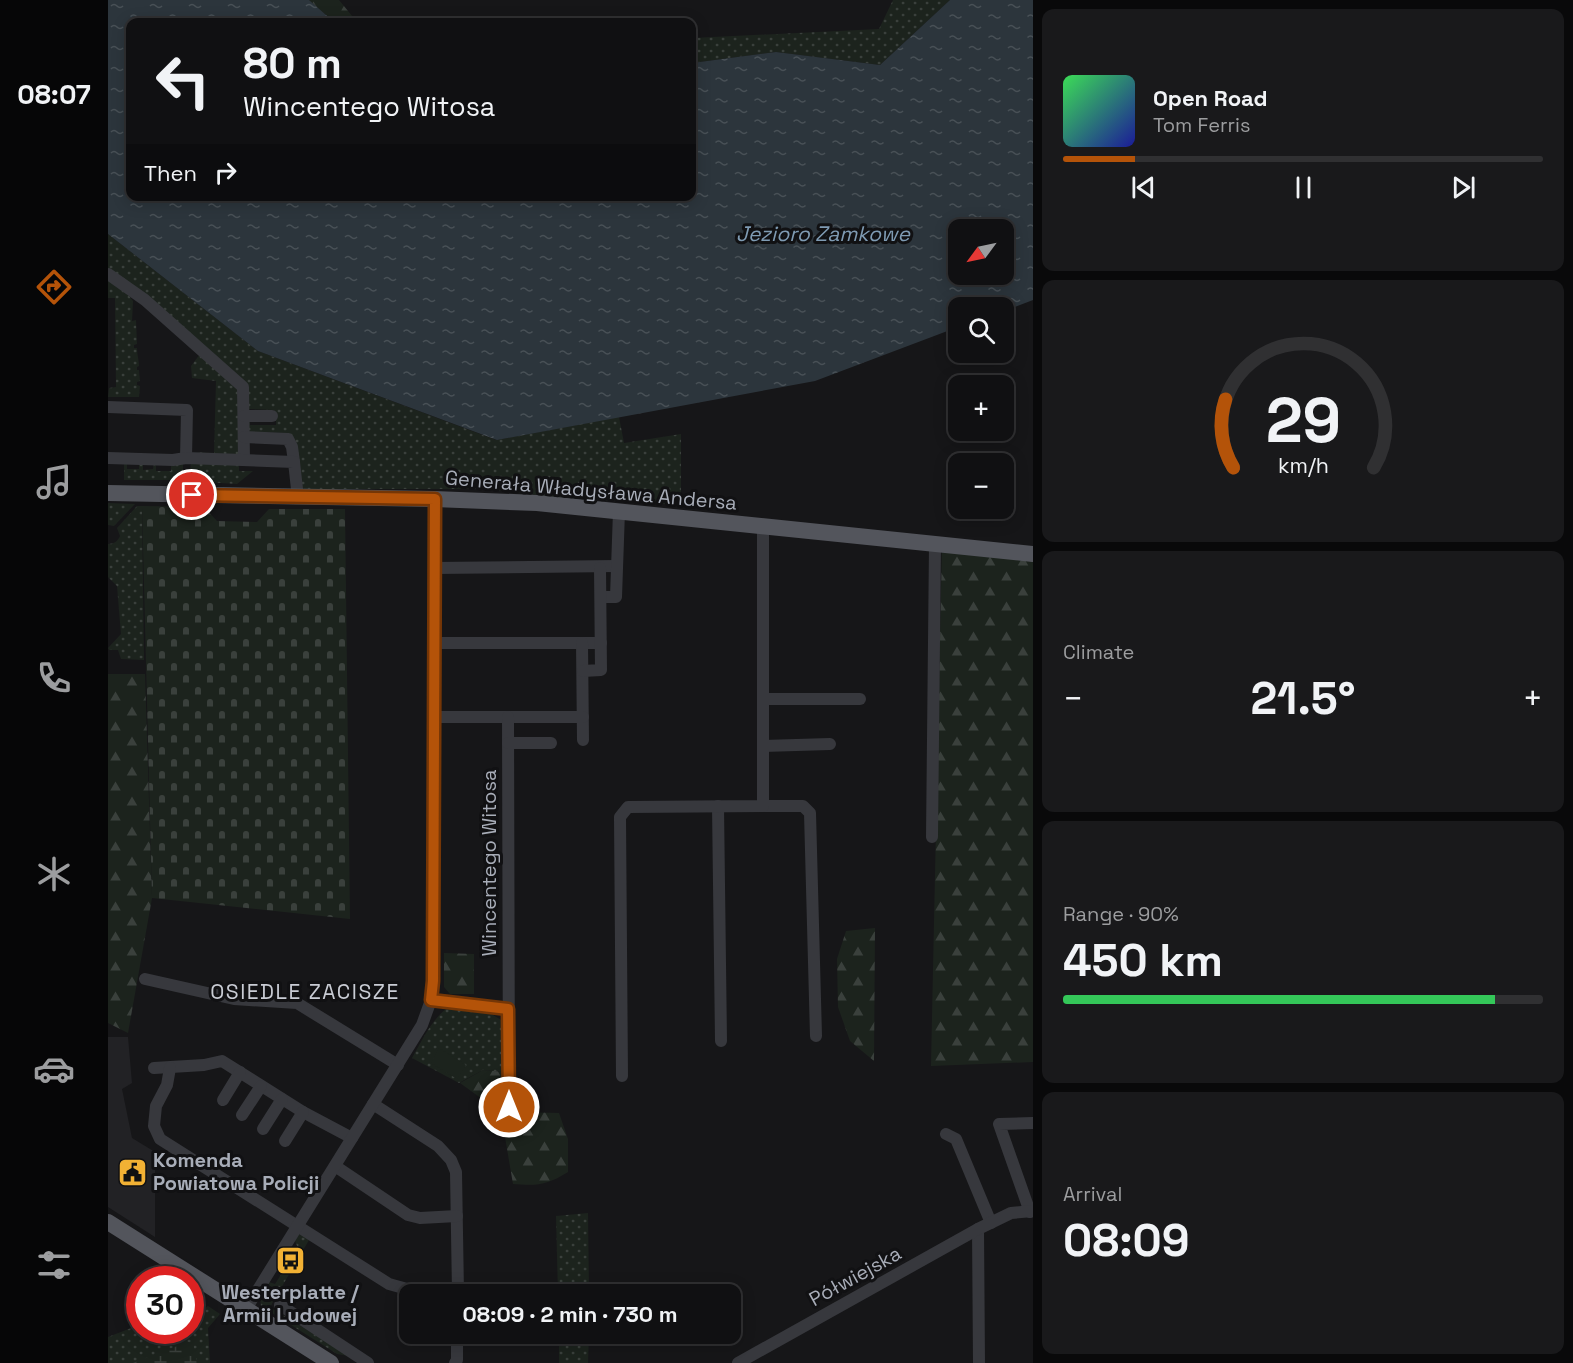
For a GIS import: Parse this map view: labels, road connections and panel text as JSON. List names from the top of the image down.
{
  "streets": {
    "main road": ["Generała Władysława Andersa"],
    "street": ["Wincentego Witosa", "Półwiejska"]
  },
  "districts": ["OSIEDLE ZACISZE"],
  "water": ["Jezioro Zamkowe"],
  "places": {
    "public building": ["Komenda Powiatowa Policji"],
    "bus stop": ["Westerplatte / Armii Ludowej"]
  },
  "north": "bottom left",
  "page": {
    "tabs": "08:07",
    "turn": ["80 m", "Wincentego Witosa"],
    "song": ["Open Road", "Tom Ferris"],
    "then": "Then",
    "map_buttons": ["+", "−"],
    "tile": [
      "Climate",
      ["Range · 90%", "450 km"],
      ["Arrival", "08:09"]
    ],
    "heat": ["−", "21.5°", "+"],
    "limit": "30",
    "trip": "08:09 · 2 min · 730 m",
    "gauge": ["29", "km/h"]
  }
}
